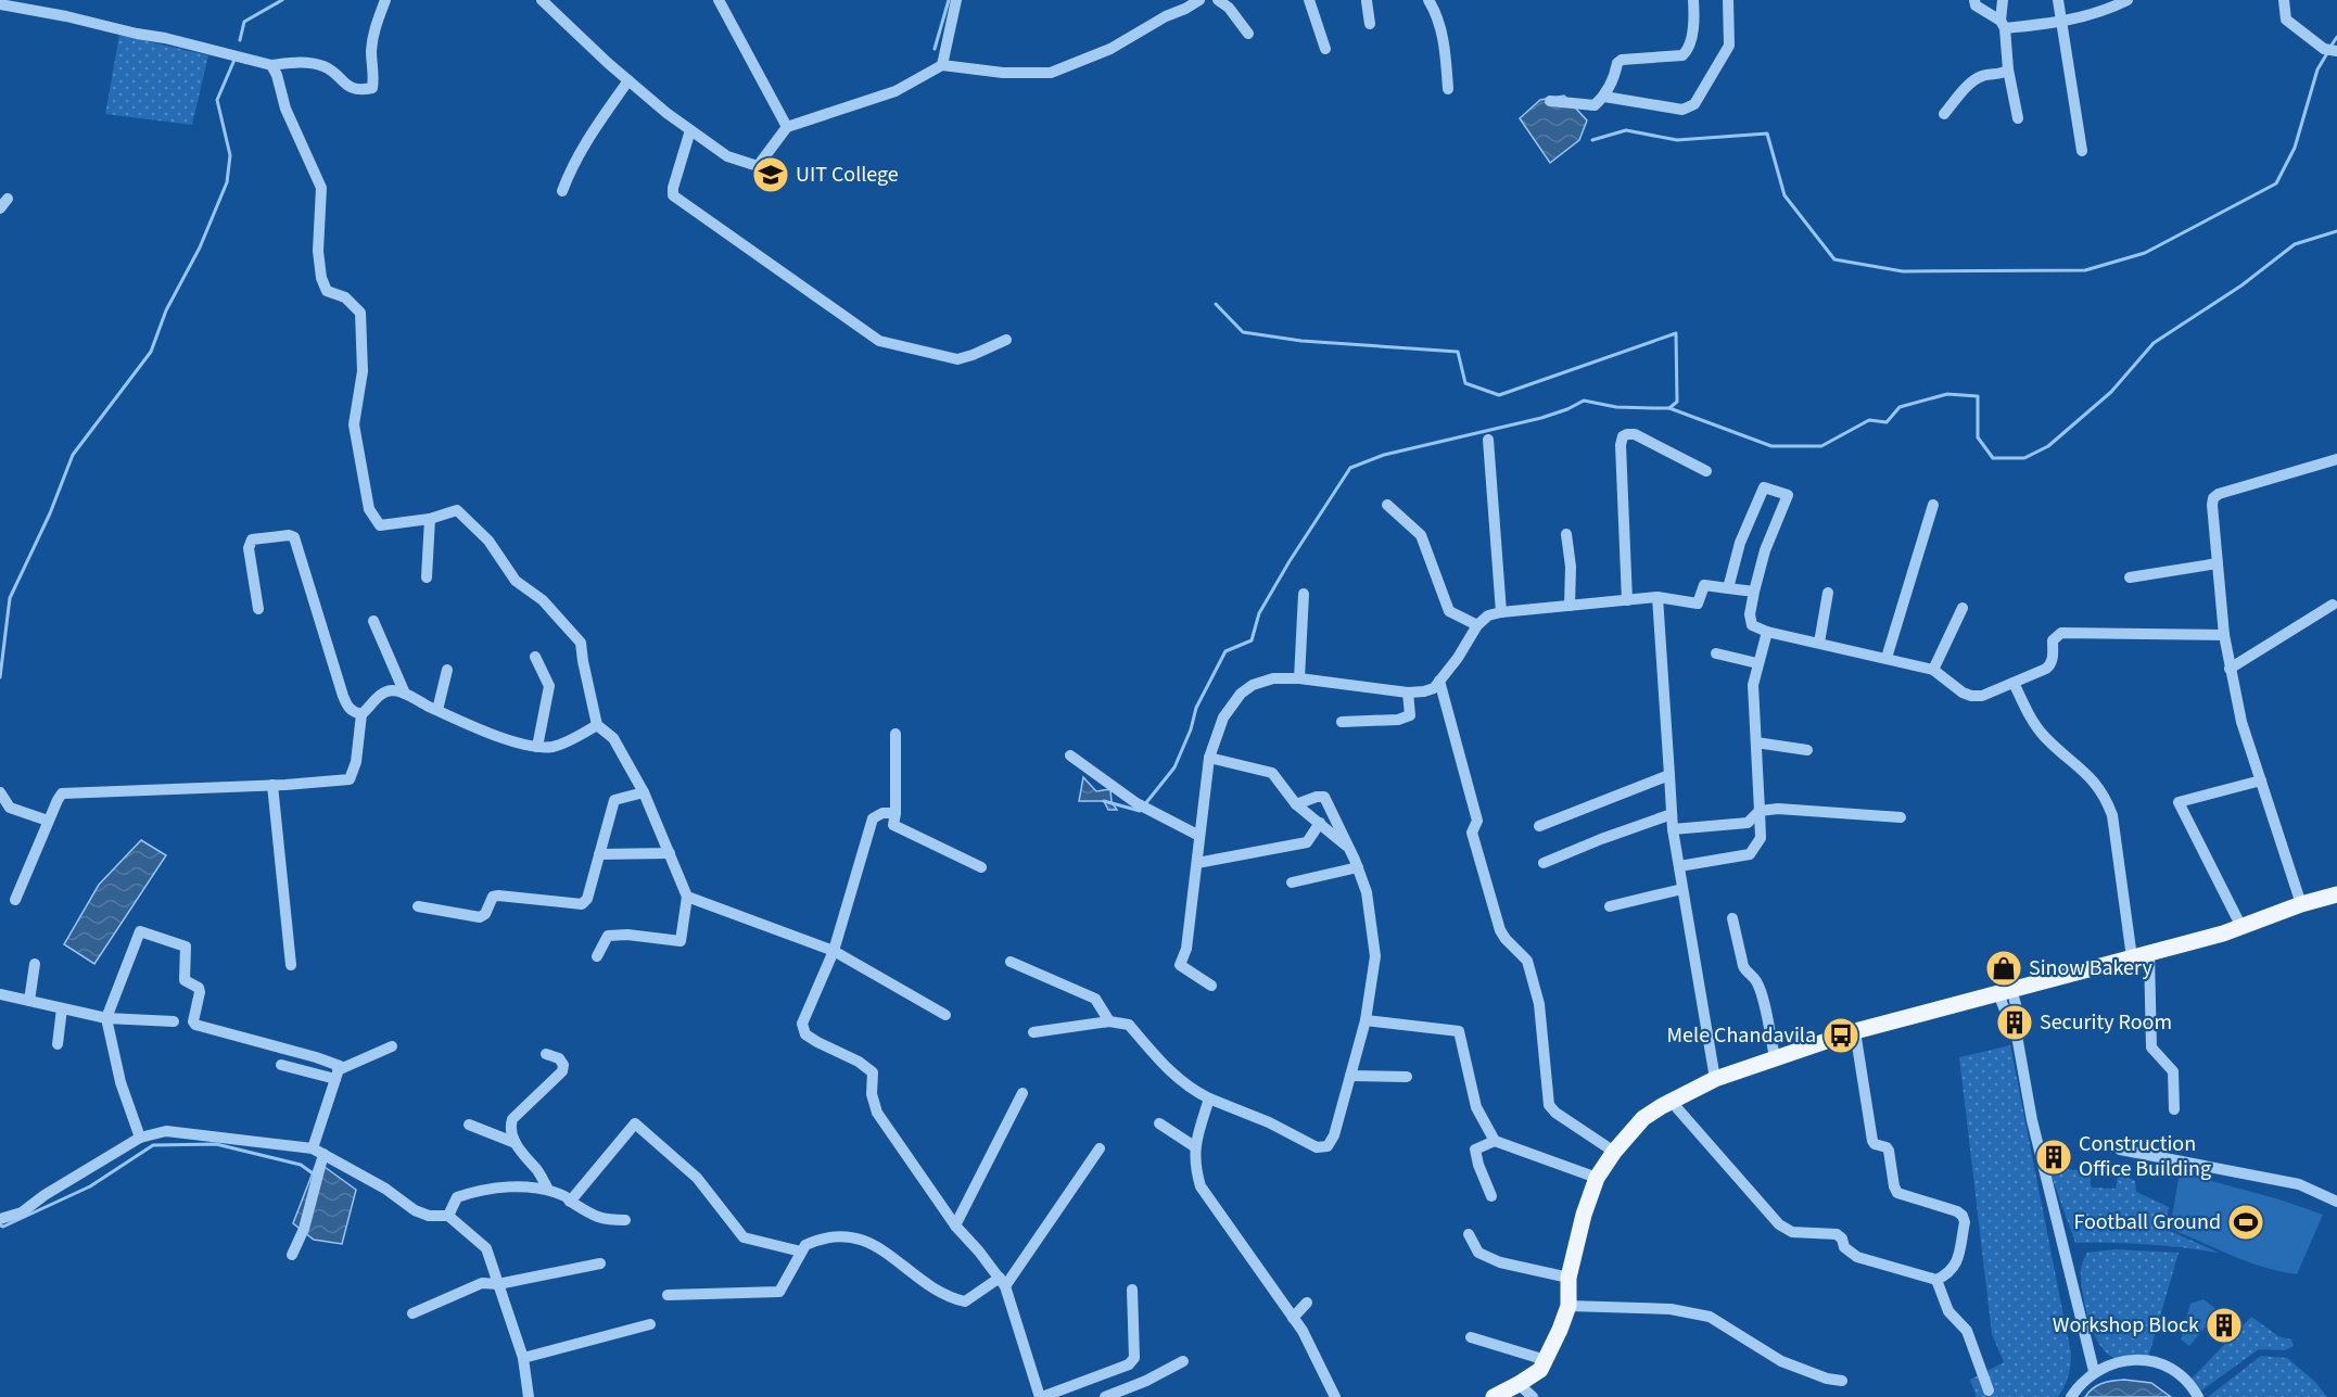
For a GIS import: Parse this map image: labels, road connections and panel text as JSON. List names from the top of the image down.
{
  "places": {
    "school or university": ["UIT College"],
    "shop": ["Sinow Bakery"],
    "building": ["Security Room", "Construction Office Building", "Workshop Block"],
    "bus stop": ["Mele Chandavila"],
    "sports": ["Football Ground"]
  }
}
